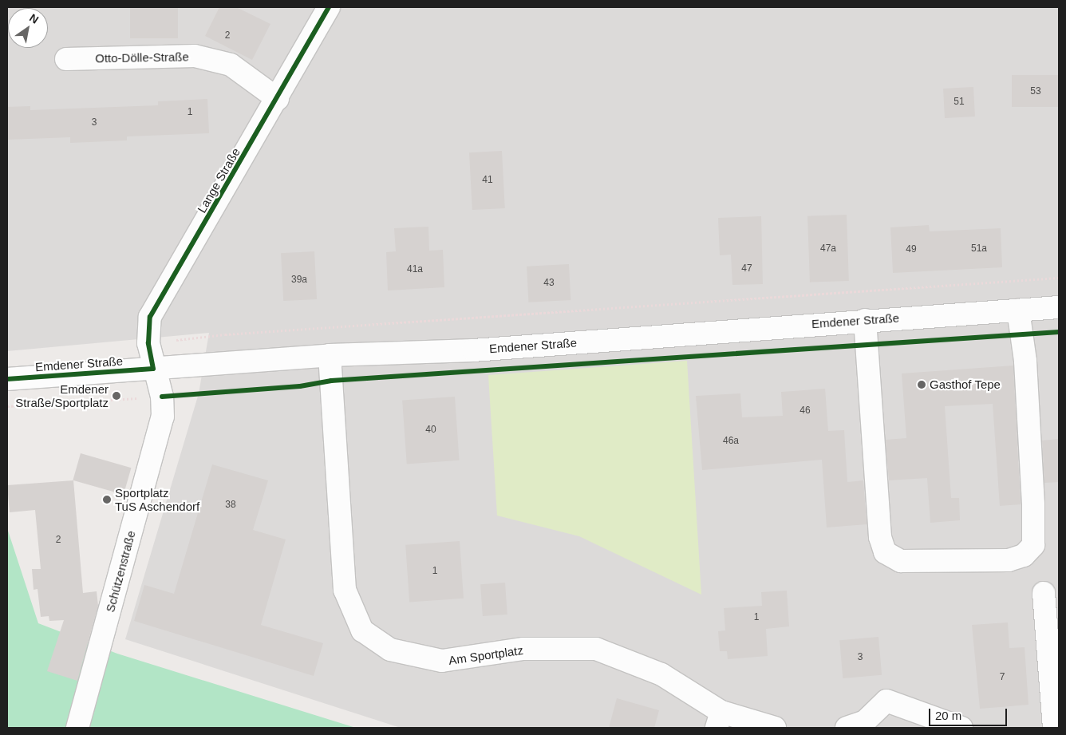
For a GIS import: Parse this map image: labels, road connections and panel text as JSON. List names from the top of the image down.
{
  "streets": {
    "street": [
      "Otto-Dölle-Straße",
      "Lange Straße",
      "Emdener Straße",
      "Schützenstraße",
      "Am Sportplatz"
    ]
  },
  "crossings": [
    ["Otto-Dölle-Straße", "Lange Straße"],
    ["Lange Straße", "Emdener Straße"],
    ["Lange Straße", "Schützenstraße"],
    ["Emdener Straße", "Schützenstraße"],
    ["Emdener Straße", "Am Sportplatz"]
  ],
  "places": ["Gasthof Tepe", "Emdener Straße/Sportplatz", "Sportplatz TuS Aschendorf"],
  "house_numbers": [
    "2",
    "53",
    "51",
    "1",
    "3",
    "41",
    "47a",
    "51a",
    "49",
    "47",
    "41a",
    "39a",
    "43",
    "46",
    "40",
    "46a",
    "38",
    "2",
    "1",
    "1",
    "3",
    "7"
  ],
  "scale_bar": "20 m",
  "north": "top right"
}
